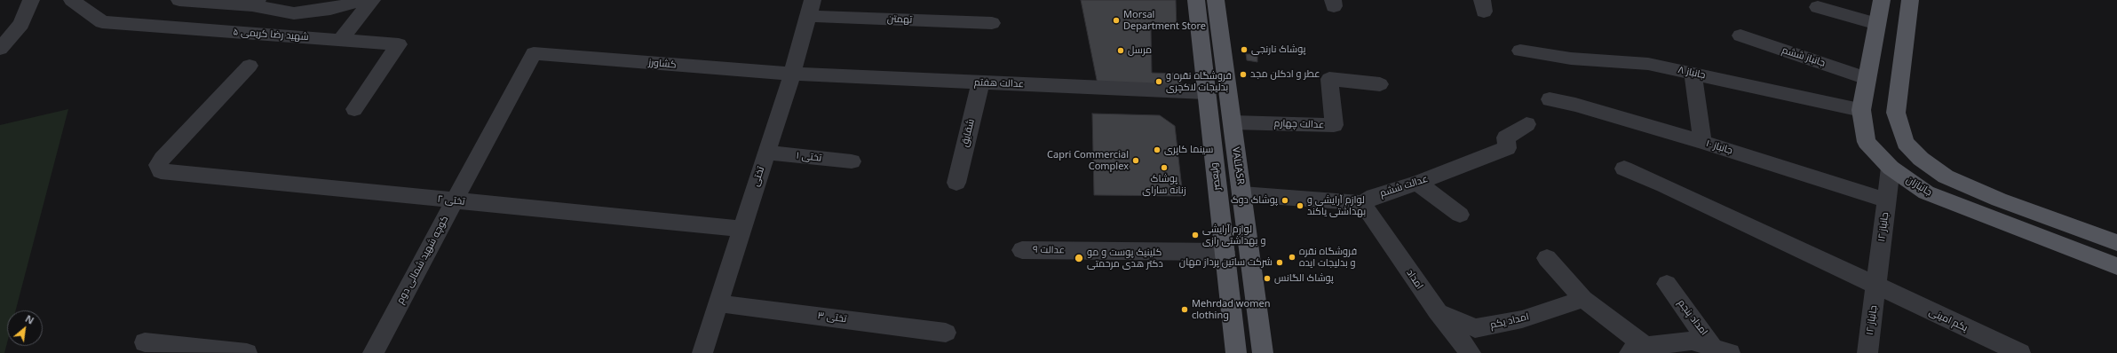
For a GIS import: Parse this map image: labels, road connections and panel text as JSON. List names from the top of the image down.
{
  "streets": {
    "main road": ["VALIASR", "ولیعصر", "جانبازان"],
    "street": [
      "تهمتن",
      "شهید رضا کریمی ۵",
      "جانباز ششم",
      "کشاورز",
      "جانباز ۸",
      "عدالت هفتم",
      "عدالت چهارم",
      "شقایق",
      "۱۰ جانباز",
      "۱ تختی",
      "تختی",
      "عدالت ششم",
      "تختی ۲",
      "۱۲ جانباز",
      "عدالت ۹",
      "کوچه شهید شمالی دوم",
      "امداد",
      "تختی ۳",
      "امداد پنجم",
      "جانباز ۱۲",
      "یکم امینی",
      "امداد یکم"
    ]
  },
  "crossings": [
    ["تهمتن", "تختی"],
    ["جانباز ششم", "جانبازان"],
    ["کشاورز", "عدالت هفتم"],
    ["کشاورز", "تختی"],
    ["کشاورز", "کوچه شهید شمالی دوم"],
    ["جانباز ۸", "جانبازان"],
    ["عدالت هفتم", "شقایق"],
    ["عدالت هفتم", "تختی"],
    ["عدالت هفتم", "ولیعصر"],
    ["عدالت چهارم", "VALIASR"],
    ["۱۰ جانباز", "۱۲ جانباز"],
    ["۱ تختی", "تختی"],
    ["تختی", "تختی ۲"],
    ["تختی", "تختی ۳"],
    ["ولیعصر", "عدالت ۹"],
    ["عدالت ششم", "امداد"],
    ["جانبازان", "۱۲ جانباز"],
    ["تختی ۲", "کوچه شهید شمالی دوم"],
    ["۱۲ جانباز", "جانباز ۱۲"],
    ["۱۲ جانباز", "یکم امینی"],
    ["امداد", "امداد یکم"],
    ["جانباز ۱۲", "یکم امینی"]
  ],
  "places": [
    "Morsal Department Store",
    "پوشاک نارنجی",
    "مرسل",
    "عطر و ادکلن مجد",
    "فروشگاه نقره و بدلیجات لاکچری",
    "سینما کاپری",
    "Capri Commercial Complex",
    "پوشاک زنانه سارای",
    "پوشاک دوک",
    "لوازم آرایشی و بهداشتی یاکند",
    "لوازم آرایشی و بهداشتی رازی",
    "فروشگاه نقره و بدلیجات ایده",
    "کلینیک پوست و مو دکتر هدی مرحمتی",
    "شرکت ساتین پرداز مهان",
    "پوشاک الگانس",
    "Mehrdad women clothing"
  ],
  "north": "top right"
}
